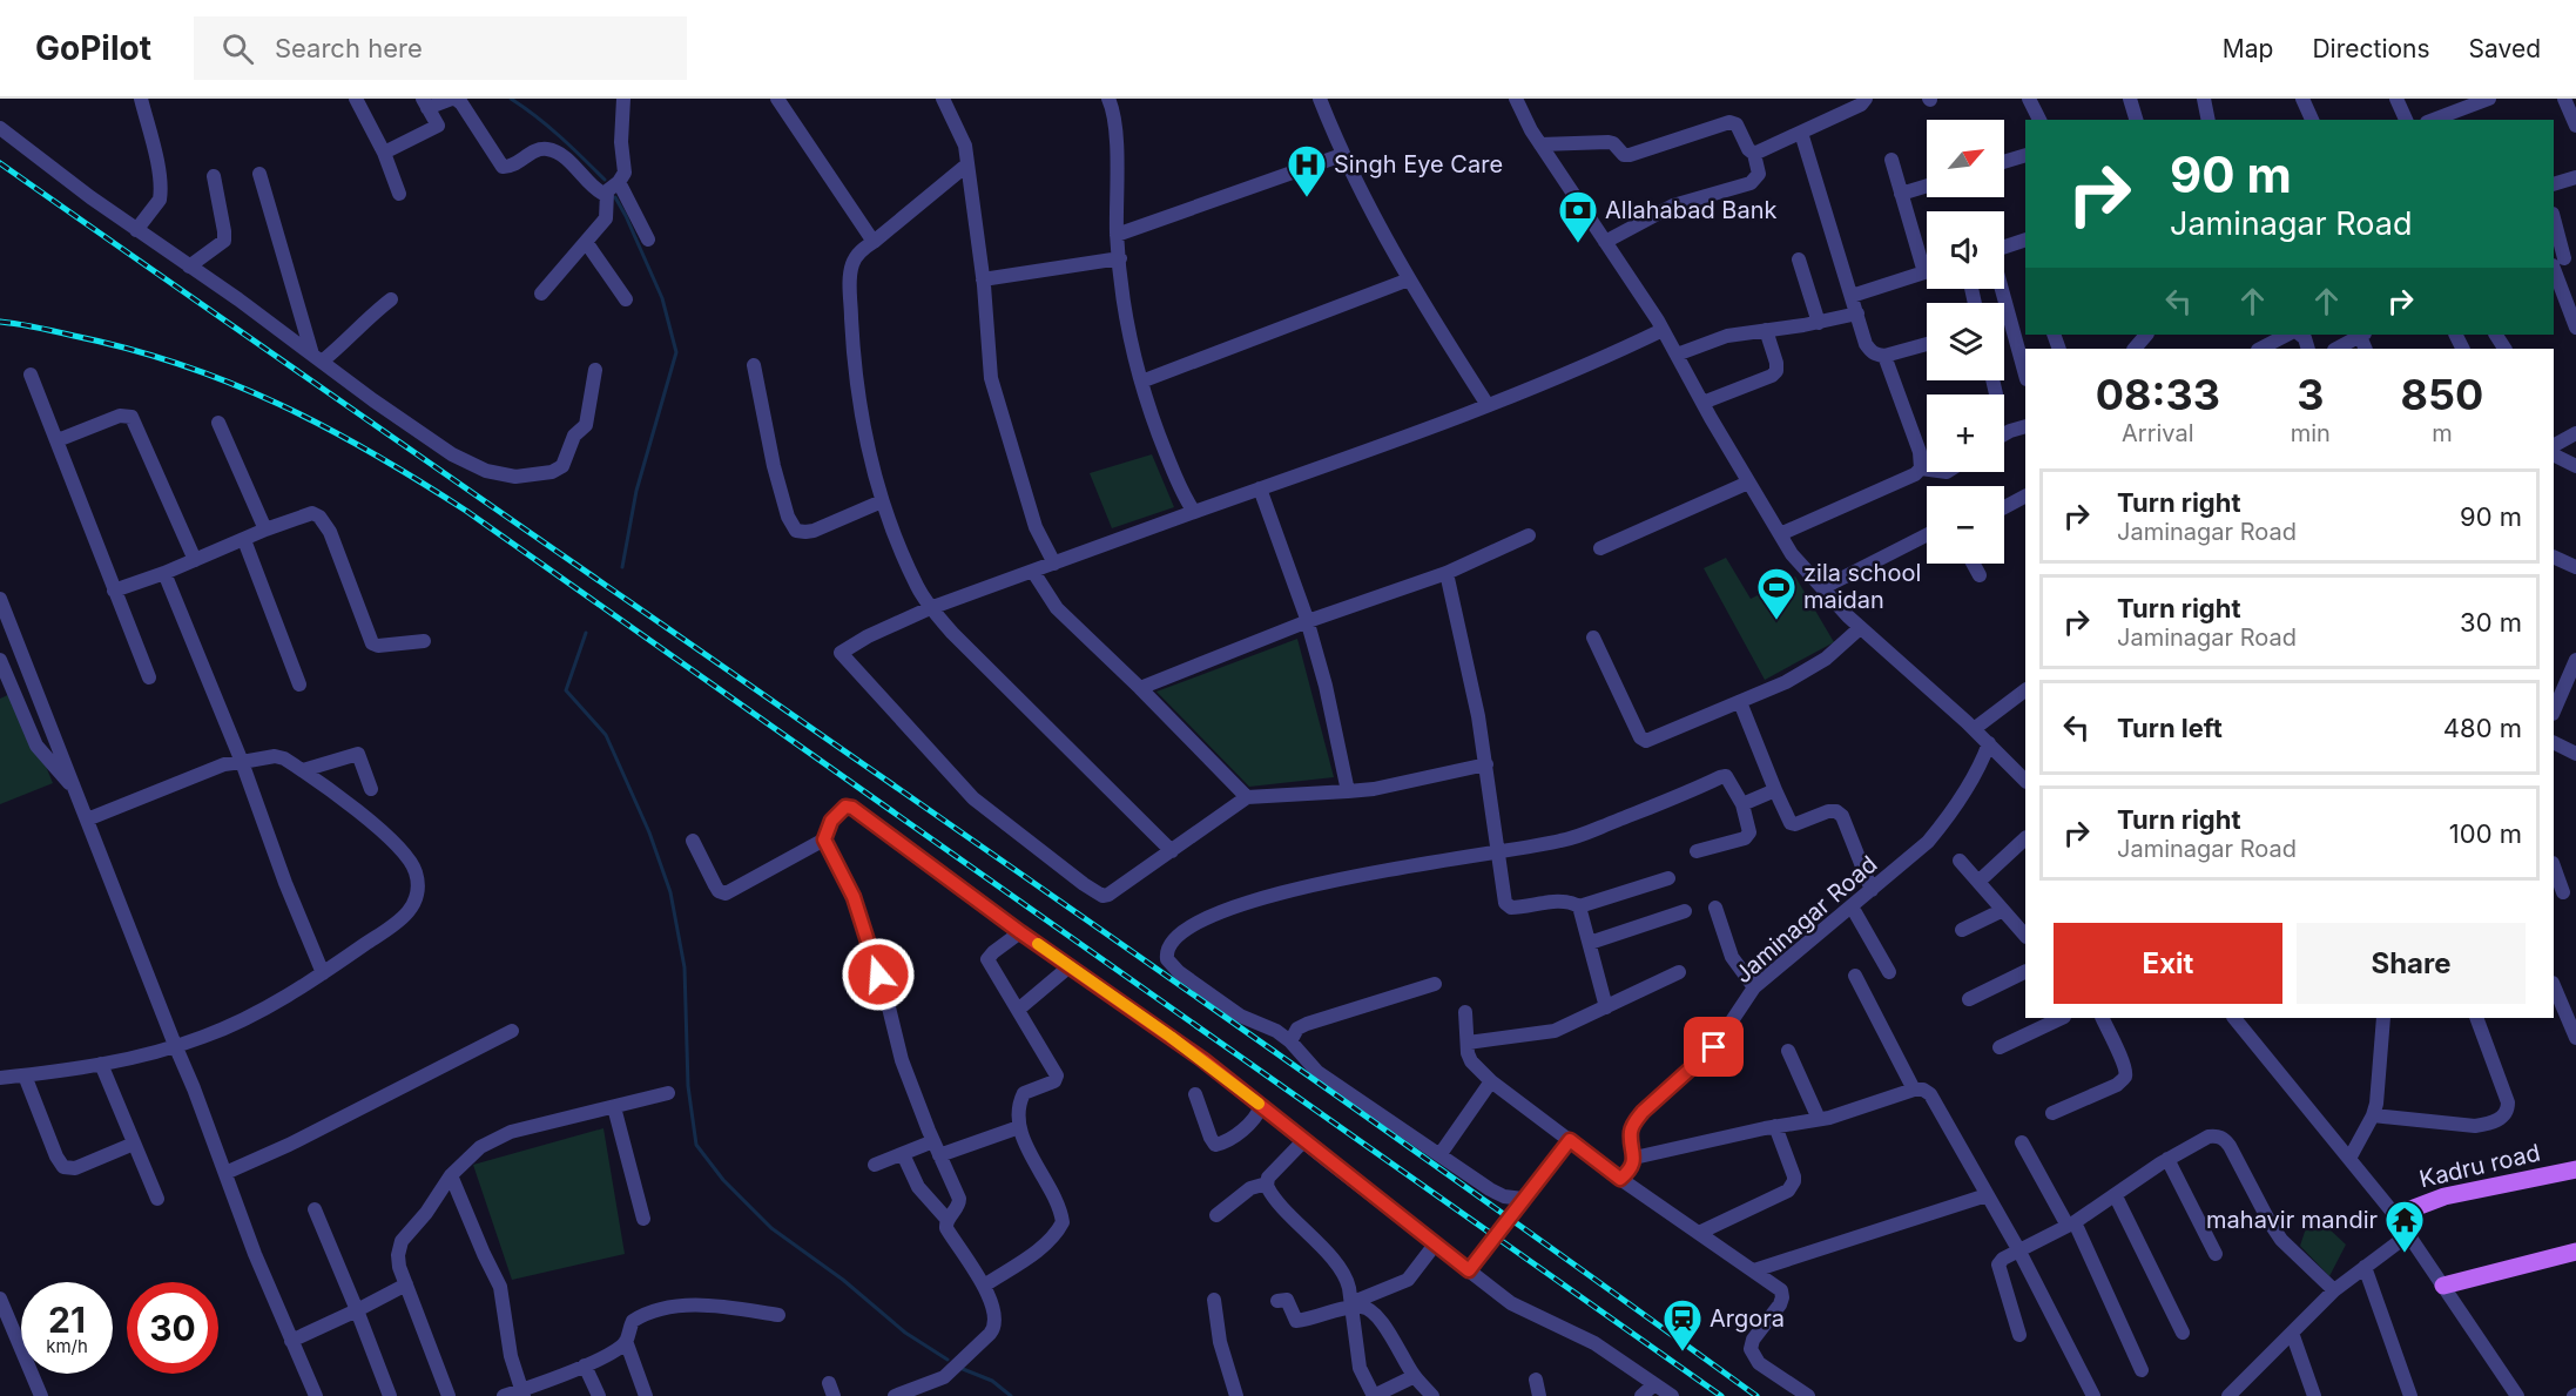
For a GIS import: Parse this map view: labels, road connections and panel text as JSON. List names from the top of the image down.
{
  "streets": {
    "main road": ["Kadru road"],
    "street": ["Jaminagar Road"]
  },
  "places": {
    "hospital": ["Singh Eye Care"],
    "bank": ["Allahabad Bank"],
    "sports": ["zila school maidan"],
    "temple": ["mahavir mandir"],
    "station": ["Argora"]
  },
  "north": "top right",
  "page": {
    "header": "GoPilot",
    "search": "Search here",
    "nav": ["Map", "Directions", "Saved"],
    "map_buttons": ["+", "−"],
    "turn": ["90 m", "Jaminagar Road"],
    "eta": [
      "08:33",
      "Arrival",
      "3",
      "min",
      "850",
      "m"
    ],
    "list": [
      {
        "name": "Turn right",
        "note": "Jaminagar Road",
        "value": "90 m"
      },
      {
        "name": "Turn right",
        "note": "Jaminagar Road",
        "value": "30 m"
      },
      {
        "name": "Turn left",
        "value": "480 m"
      },
      {
        "name": "Turn right",
        "note": "Jaminagar Road",
        "value": "100 m"
      }
    ],
    "buttons": ["Exit", "Share"],
    "speed": "21 km/h",
    "limit": "30"
  }
}
